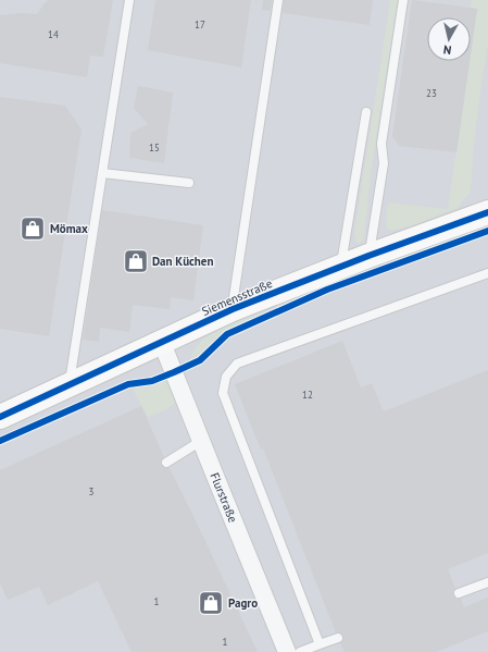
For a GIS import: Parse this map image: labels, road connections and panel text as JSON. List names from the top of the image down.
{
  "streets": {
    "street": ["Siemensstraße", "Flurstraße"]
  },
  "crossings": [
    ["Siemensstraße", "Flurstraße"]
  ],
  "places": {
    "shop": ["Mömax", "Dan Küchen", "Pagro"]
  },
  "house_numbers": [
    "17",
    "14",
    "23",
    "15",
    "12",
    "3",
    "1",
    "1"
  ],
  "north": "bottom"
}
